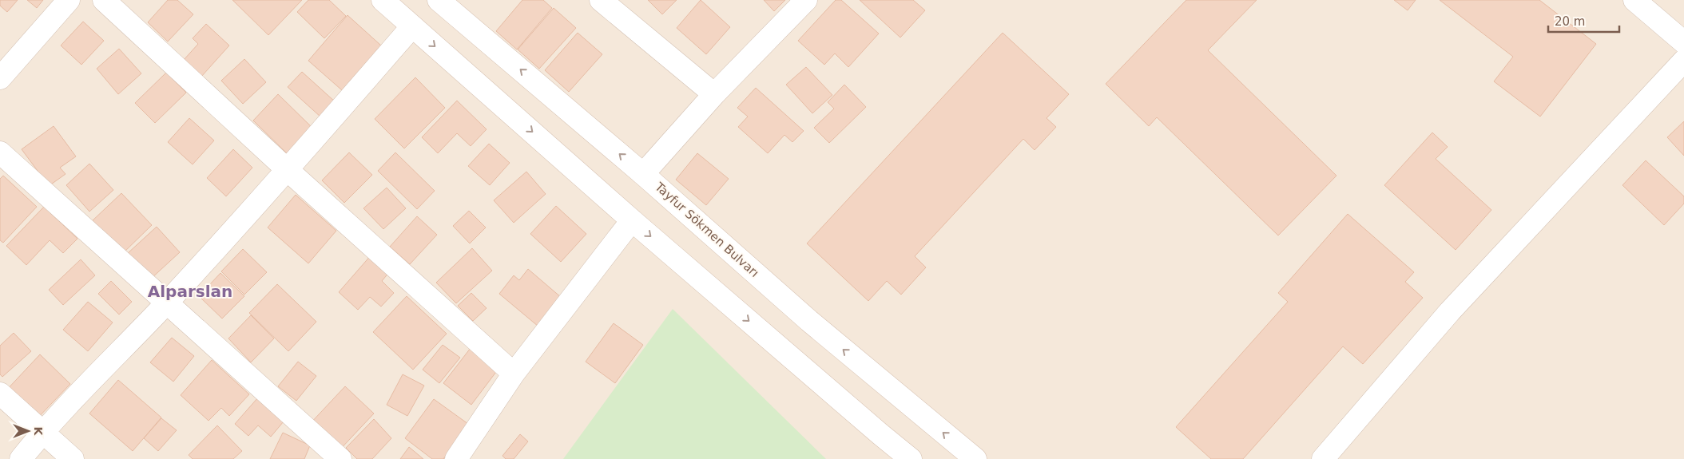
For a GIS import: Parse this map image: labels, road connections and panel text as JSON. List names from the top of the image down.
{
  "streets": {
    "street": ["Tayfur Sökmen Bulvarı"]
  },
  "districts": ["Alparslan"],
  "scale_bar": "20 m",
  "north": "right"
}
